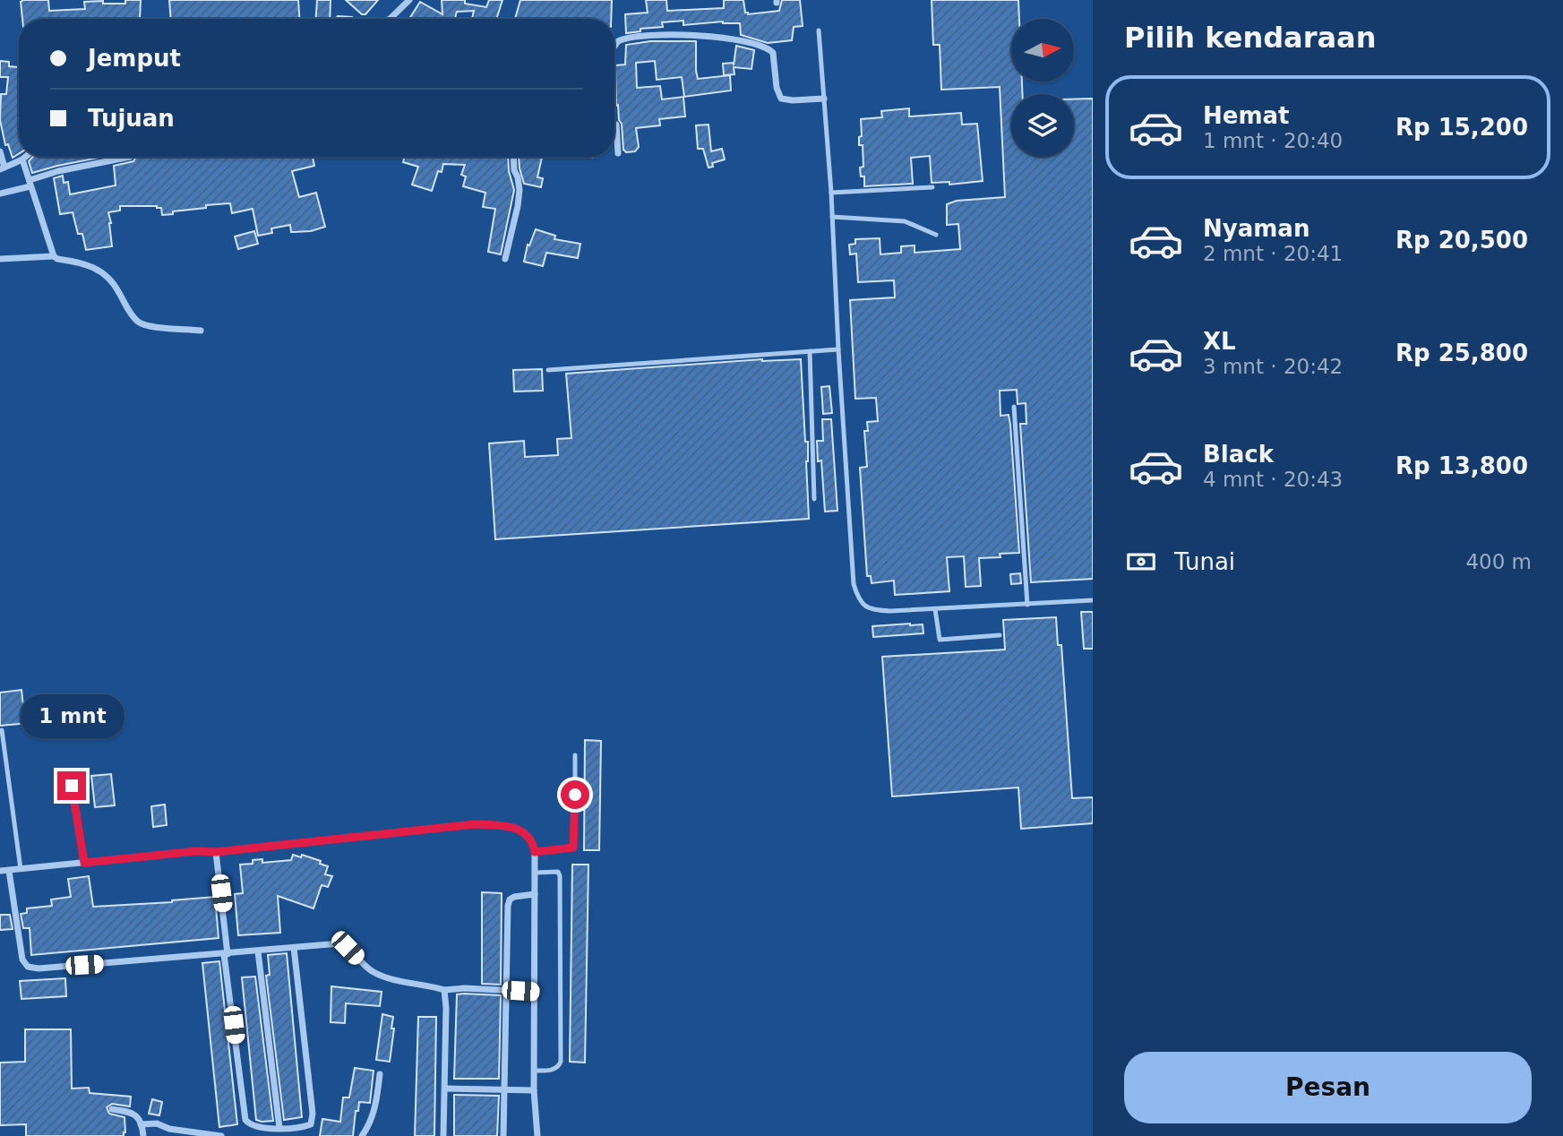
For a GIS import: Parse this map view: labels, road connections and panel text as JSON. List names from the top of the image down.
{
  "north": "right",
  "page": {
    "heading": "Pilih kendaraan",
    "banner": ["Jemput", "Tujuan"],
    "list": [
      {
        "name": "Hemat",
        "note": "1 mnt · 20:40",
        "value": "Rp 15,200"
      },
      {
        "name": "Nyaman",
        "note": "2 mnt · 20:41",
        "value": "Rp 20,500"
      },
      {
        "name": "XL",
        "note": "3 mnt · 20:42",
        "value": "Rp 25,800"
      },
      {
        "name": "Black",
        "note": "4 mnt · 20:43",
        "value": "Rp 13,800"
      }
    ],
    "pay": ["Tunai", "400 m"],
    "bubble": "1 mnt",
    "buttons": "Pesan"
  }
}
